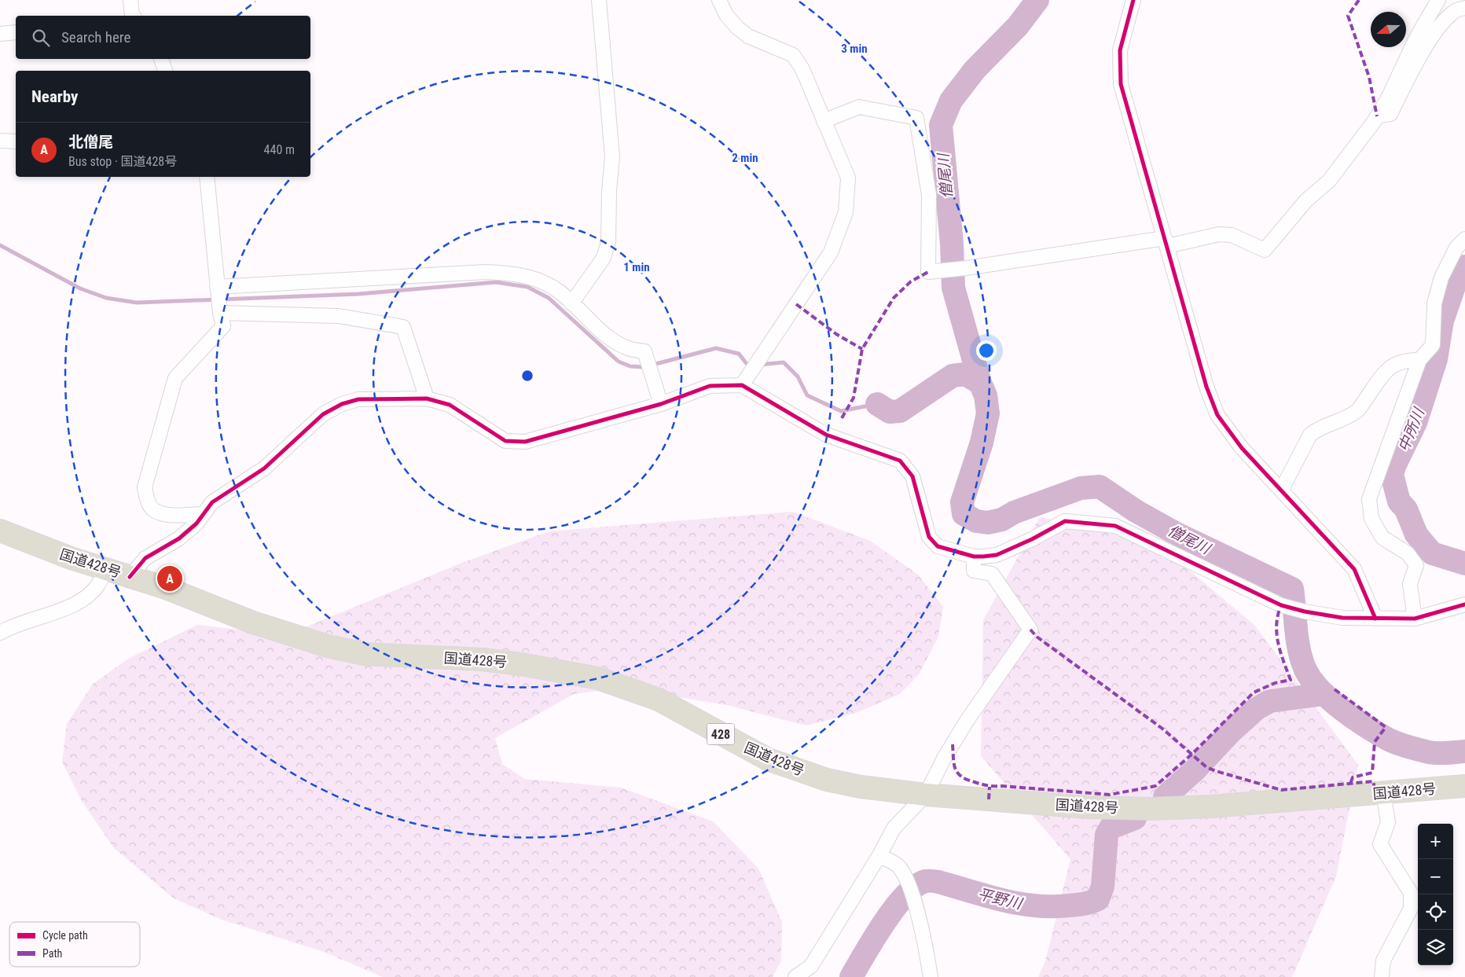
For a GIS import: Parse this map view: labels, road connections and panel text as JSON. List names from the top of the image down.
{
  "streets": {
    "highway": ["国道428号", "428"]
  },
  "water": ["僧尾川", "中所川", "平野川"],
  "legend": ["Cycle path", "Path"],
  "north": "left",
  "page": {
    "search": "Search here",
    "heading": "Nearby",
    "list": [
      {
        "mark": "A",
        "name": "北僧尾",
        "note": "Bus stop · 国道428号",
        "value": "440 m"
      }
    ],
    "pins": "A",
    "map_buttons": ["+", "−"]
  },
  "rings": ["3 min", "2 min", "1 min"]
}
